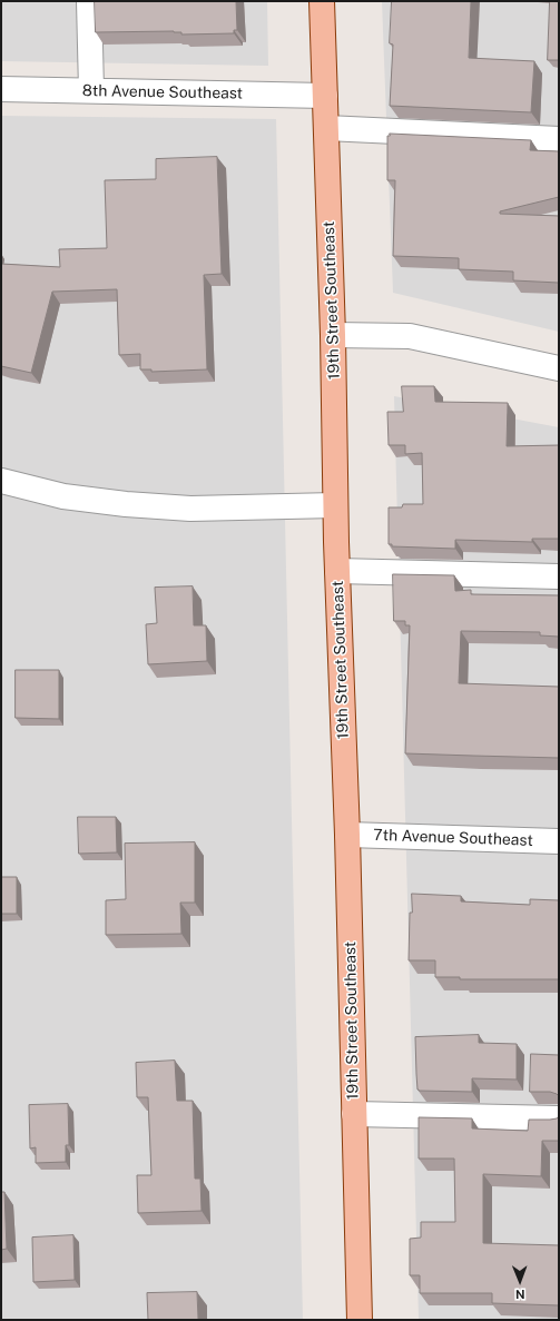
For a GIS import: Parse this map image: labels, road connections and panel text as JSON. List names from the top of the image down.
{
  "streets": {
    "main road": ["19th Street Southeast"],
    "street": ["8th Avenue Southeast", "7th Avenue Southeast"]
  },
  "crossings": [
    ["8th Avenue Southeast", "19th Street Southeast"],
    ["19th Street Southeast", "7th Avenue Southeast"]
  ],
  "north": "bottom"
}
